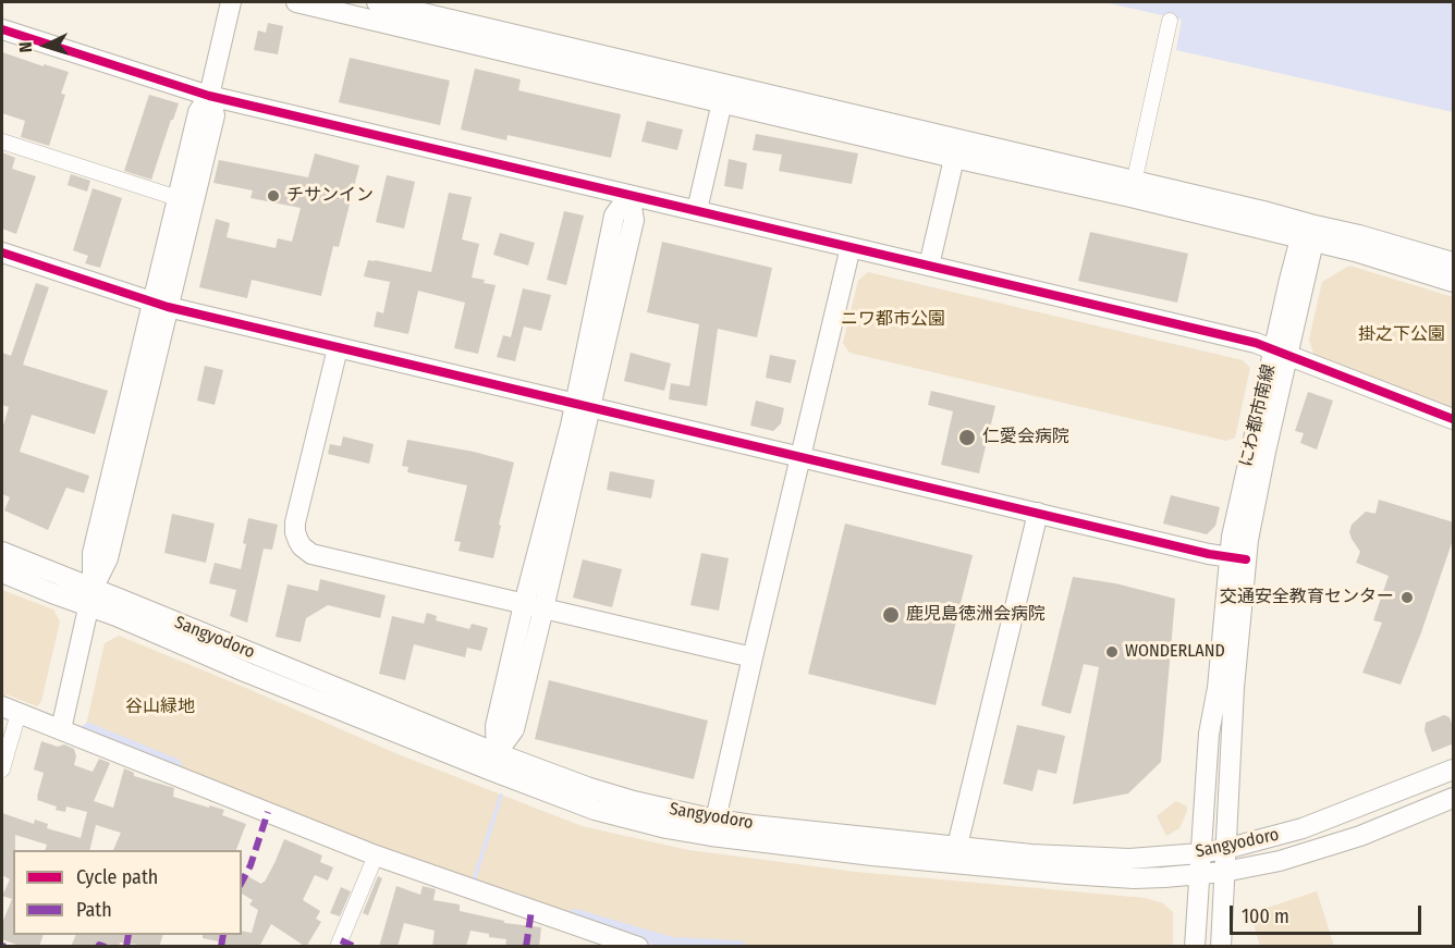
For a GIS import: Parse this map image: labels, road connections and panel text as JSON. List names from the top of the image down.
{
  "streets": {
    "street": ["にわ都市南線", "Sangyodoro"]
  },
  "crossings": [
    ["にわ都市南線", "Sangyodoro"]
  ],
  "parks": ["ニワ都市公園", "掛之下公園", "谷山緑地"],
  "places": [
    "チサンイン",
    "仁愛会病院",
    "交通安全教育センター",
    "鹿児島徳洲会病院",
    "WONDERLAND"
  ],
  "legend": ["Cycle path", "Path"],
  "scale_bar": "100 m",
  "north": "left"
}
